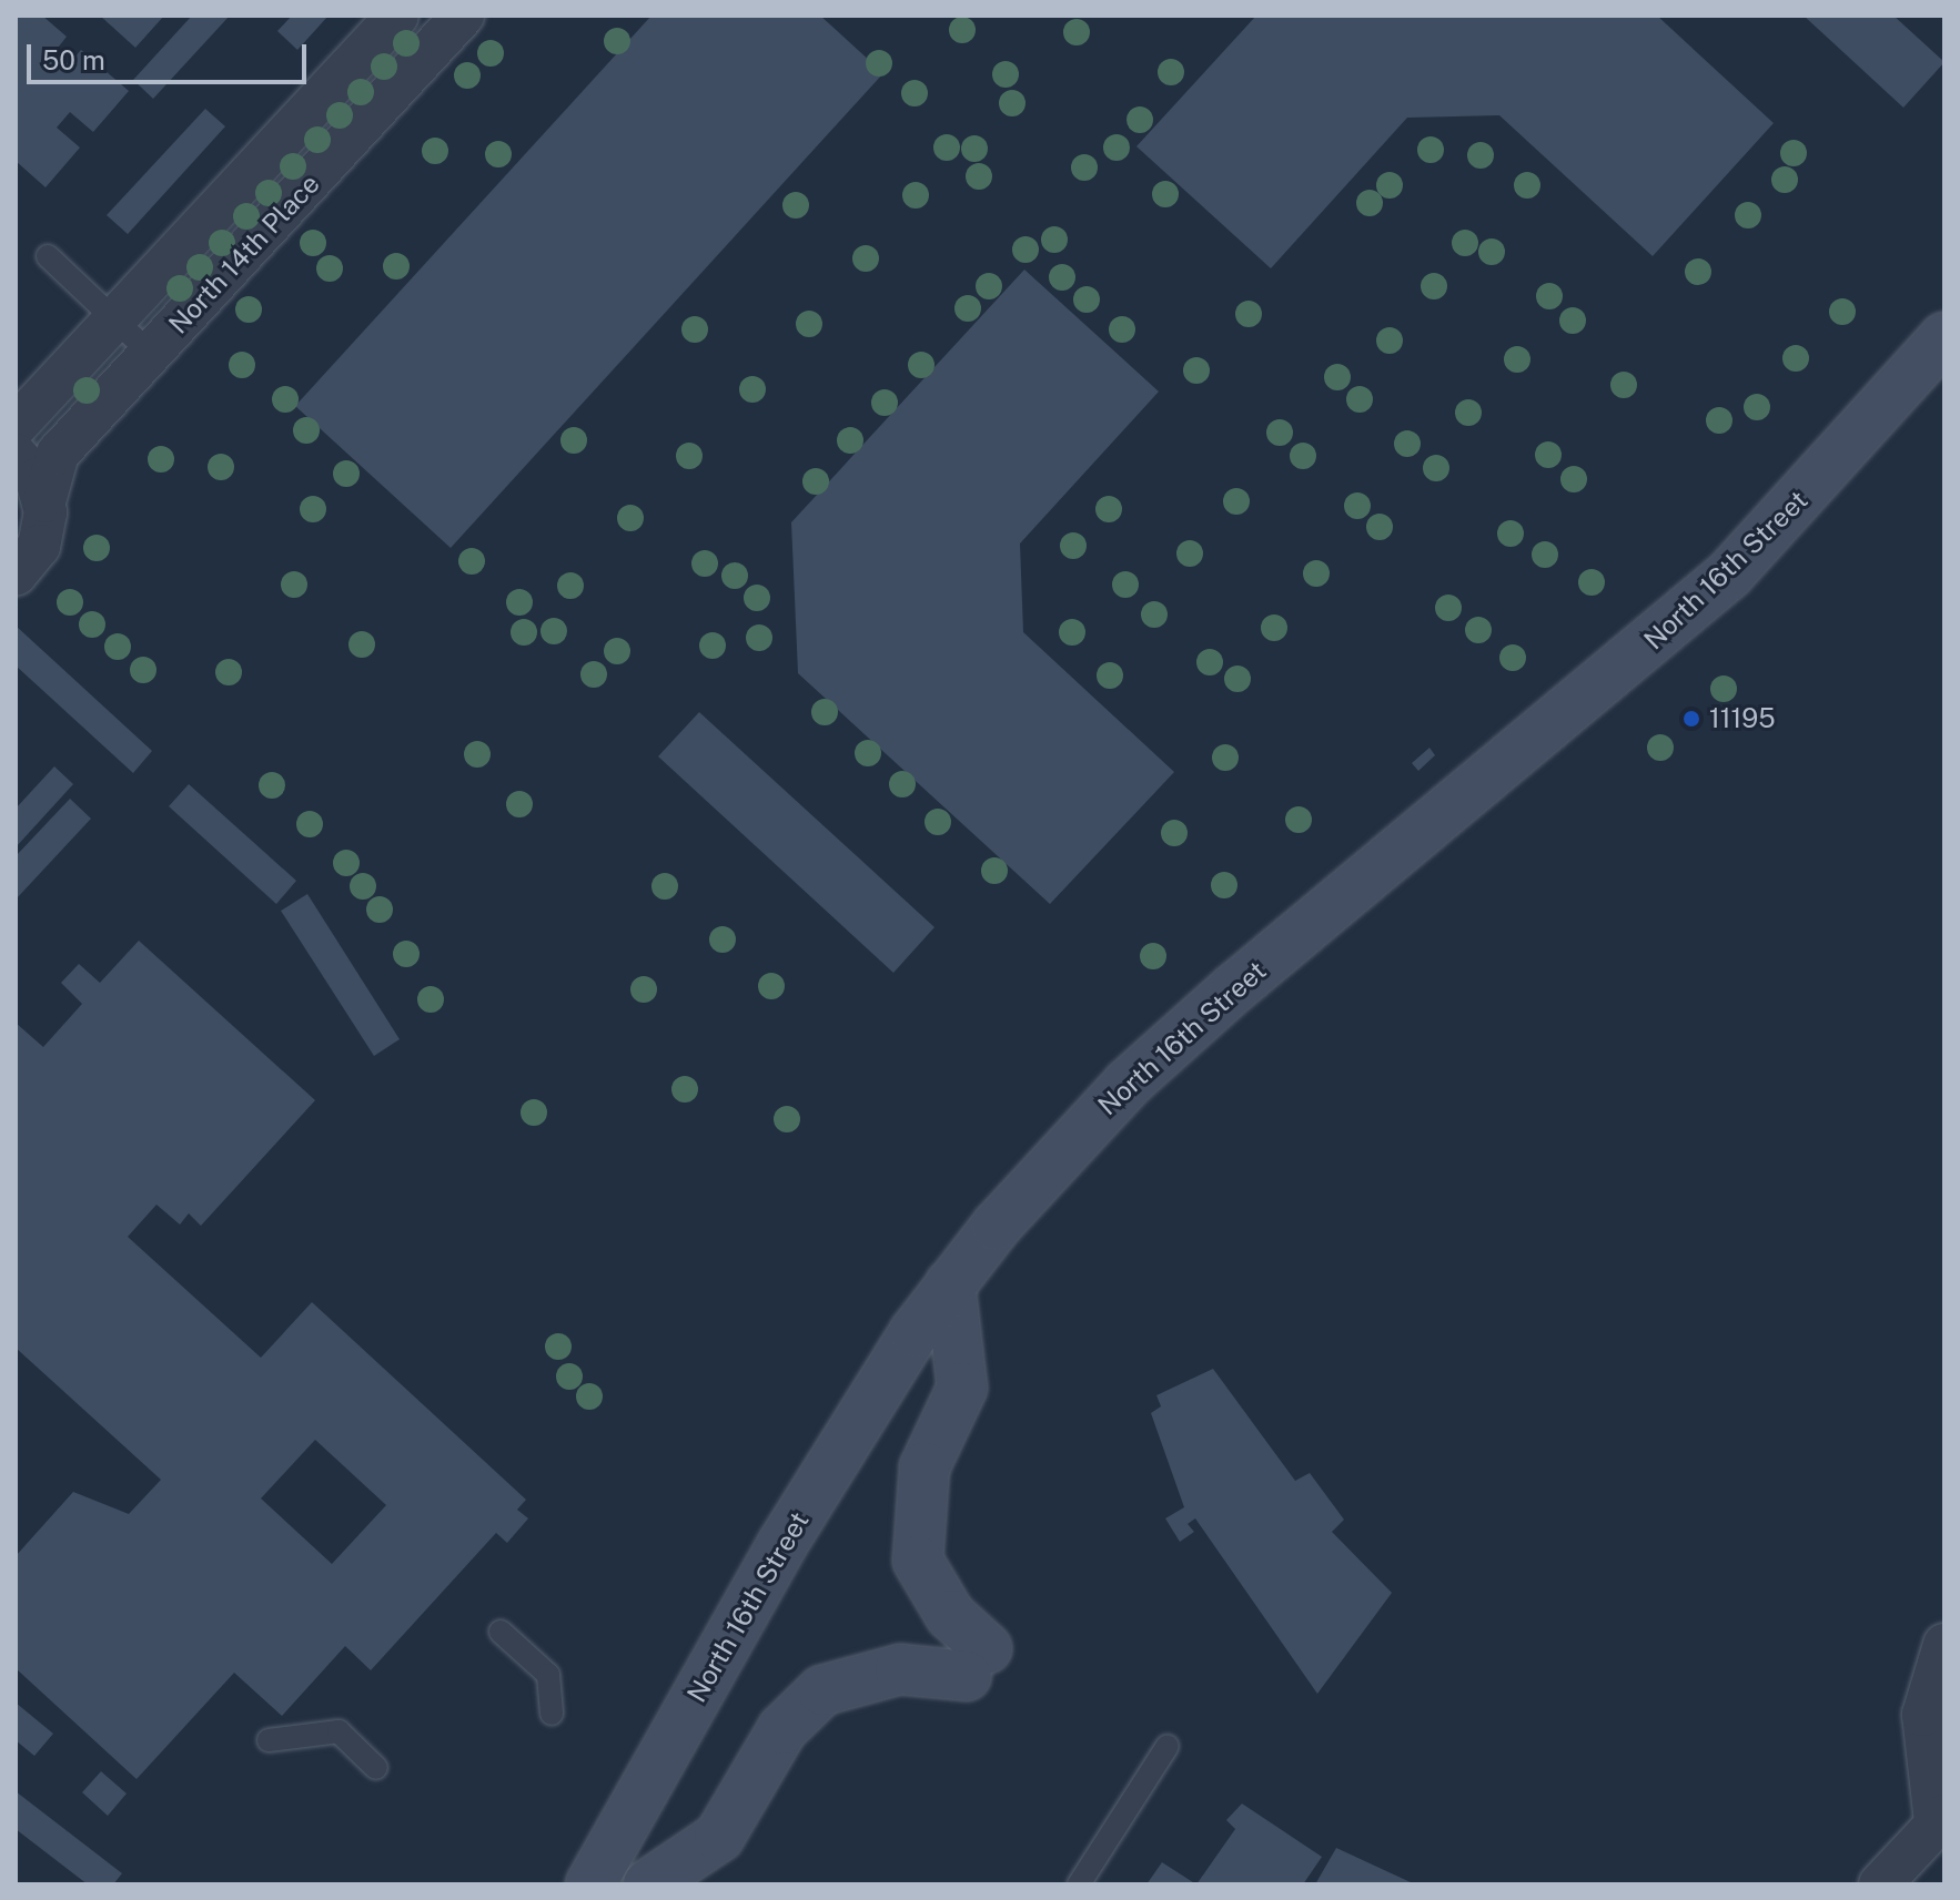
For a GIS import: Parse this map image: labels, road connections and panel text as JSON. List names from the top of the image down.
{
  "streets": {
    "main road": ["North 16th Street"],
    "street": ["North 14th Place"]
  },
  "places": ["11195"],
  "scale_bar": "50 m"
}
